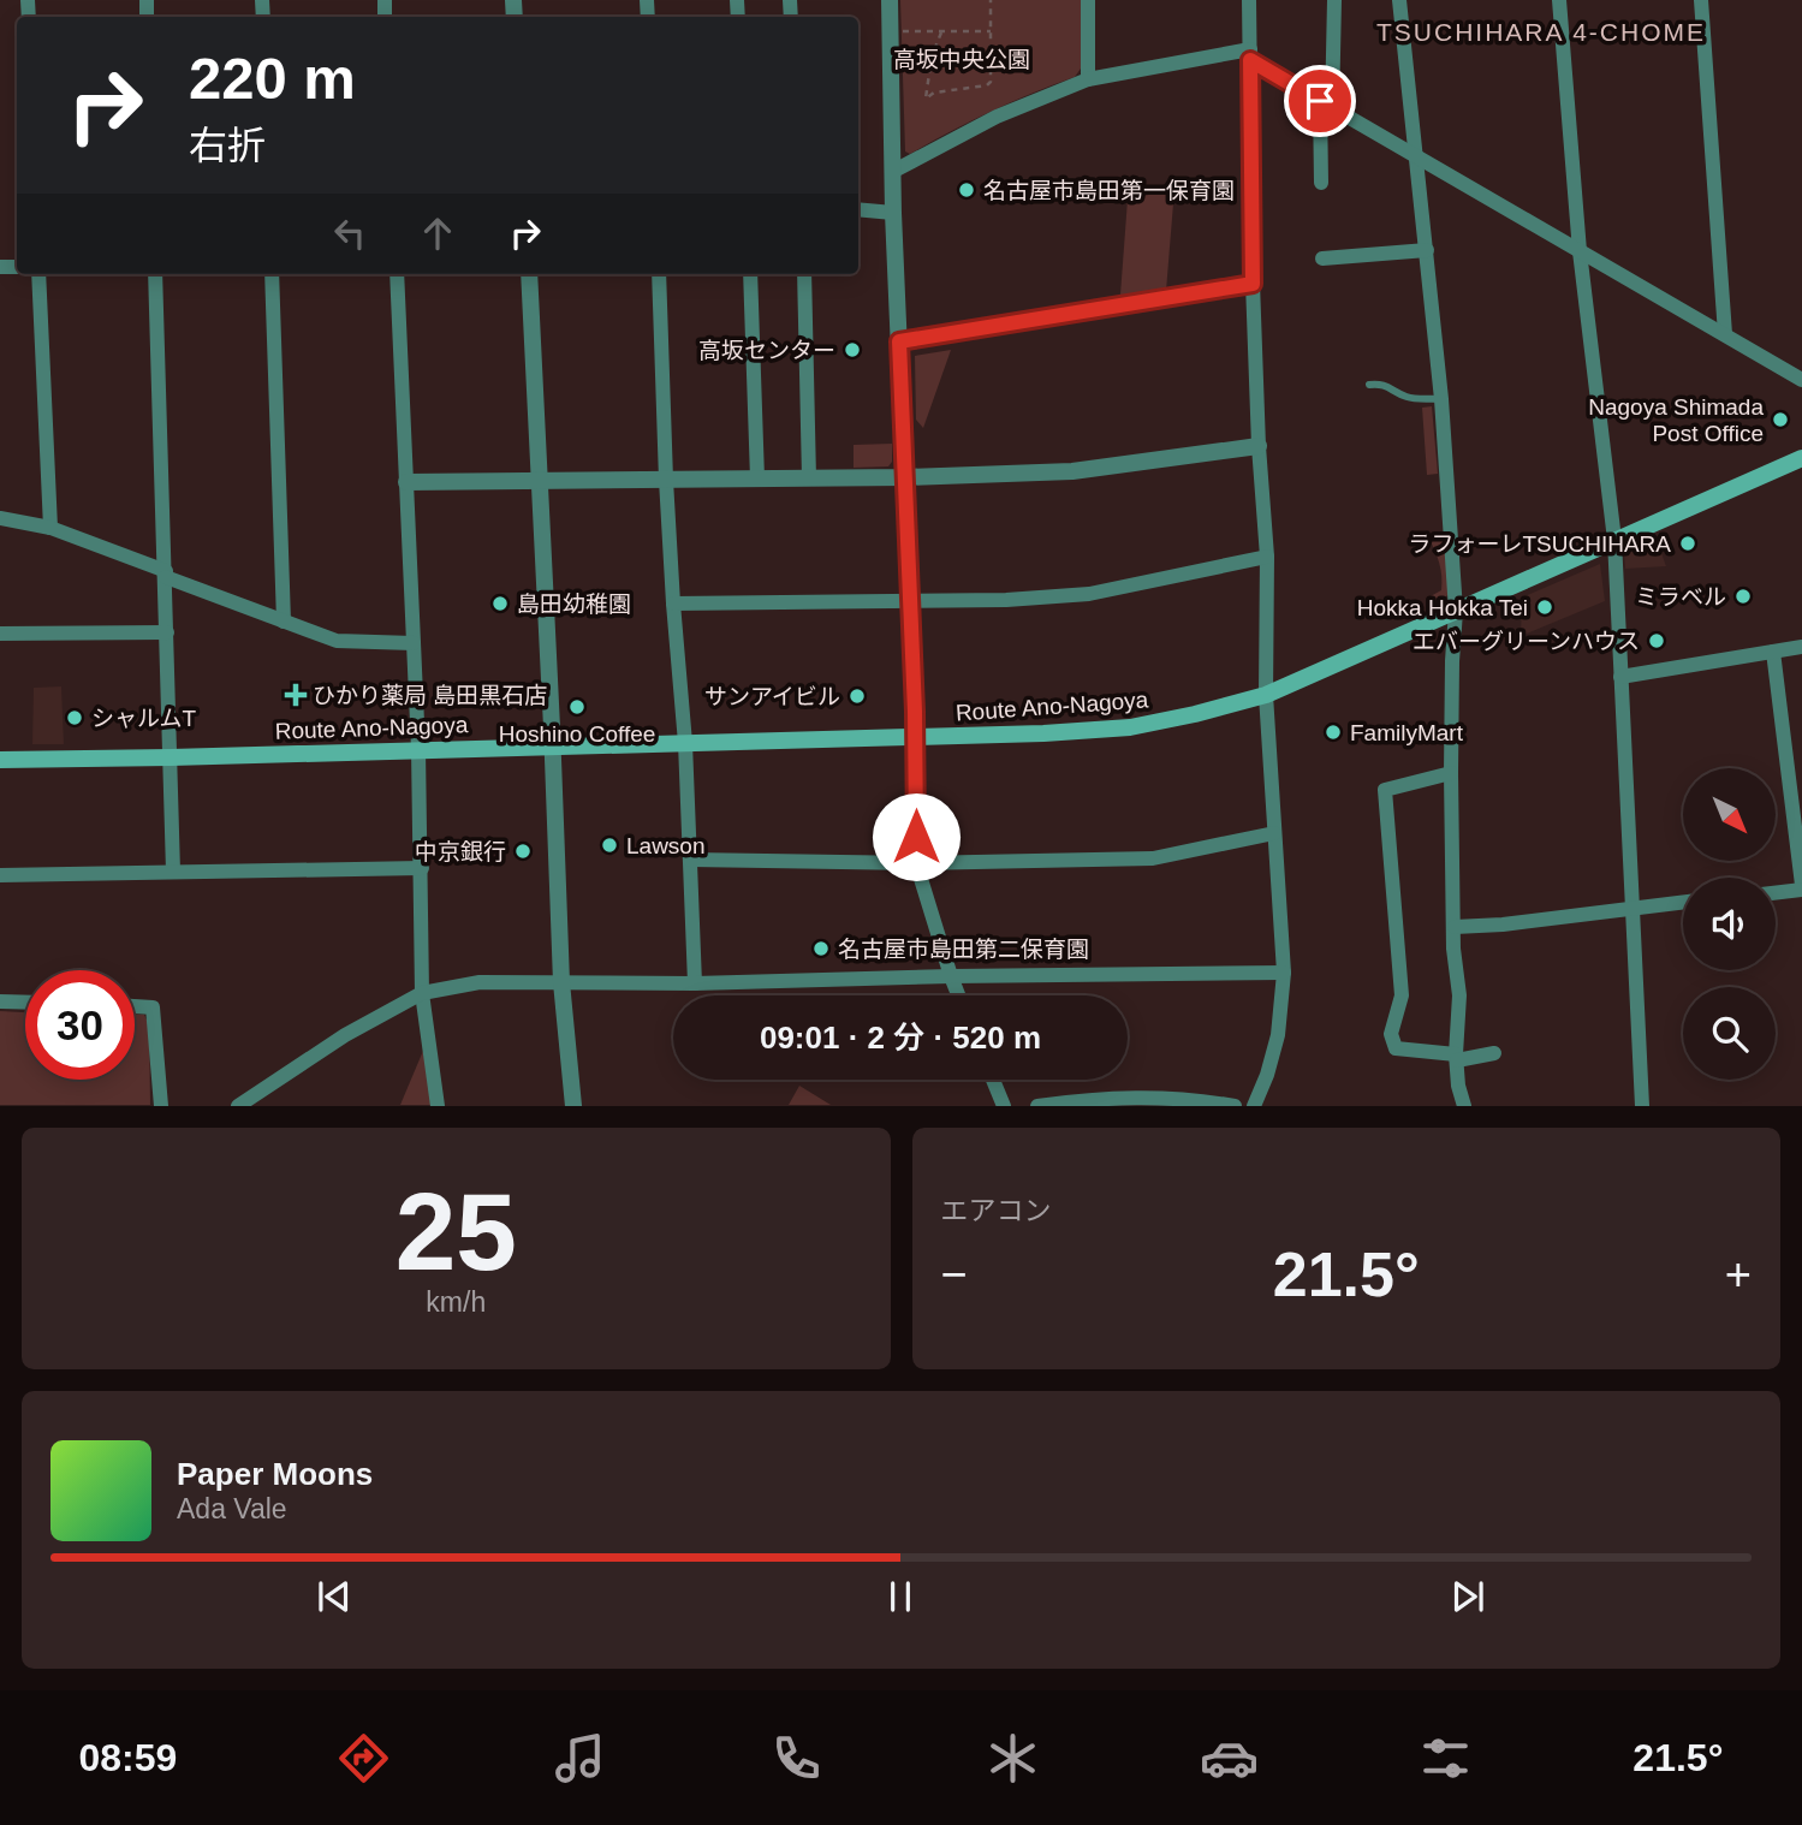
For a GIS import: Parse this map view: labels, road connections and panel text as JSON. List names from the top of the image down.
{
  "streets": {
    "main road": ["Route Ano-Nagoya"]
  },
  "districts": ["TSUCHIHARA 4-CHOME"],
  "parks": ["高坂中央公園"],
  "places": {
    "other": [
      "名古屋市島田第一保育園",
      "高坂センター",
      "Nagoya Shimada Post Office",
      "ラフォーレTSUCHIHARA",
      "ミラベル",
      "島田幼稚園",
      "Hokka Hokka Tei",
      "エバーグリーンハウス",
      "サンアイビル",
      "Hoshino Coffee",
      "シャルムT",
      "FamilyMart",
      "Lawson",
      "中京銀行",
      "名古屋市島田第二保育園"
    ],
    "health": ["ひかり薬局 島田黒石店"]
  },
  "north": "bottom right",
  "page": {
    "turn": ["220 m", "右折"],
    "limit": "30",
    "trip": "09:01 · 2 分 · 520 m",
    "tile": [
      ["25", "km/h"],
      "エアコン"
    ],
    "heat": ["−", "21.5°", "+"],
    "song": ["Paper Moons", "Ada Vale"],
    "tabs": ["08:59", "21.5°"]
  }
}
